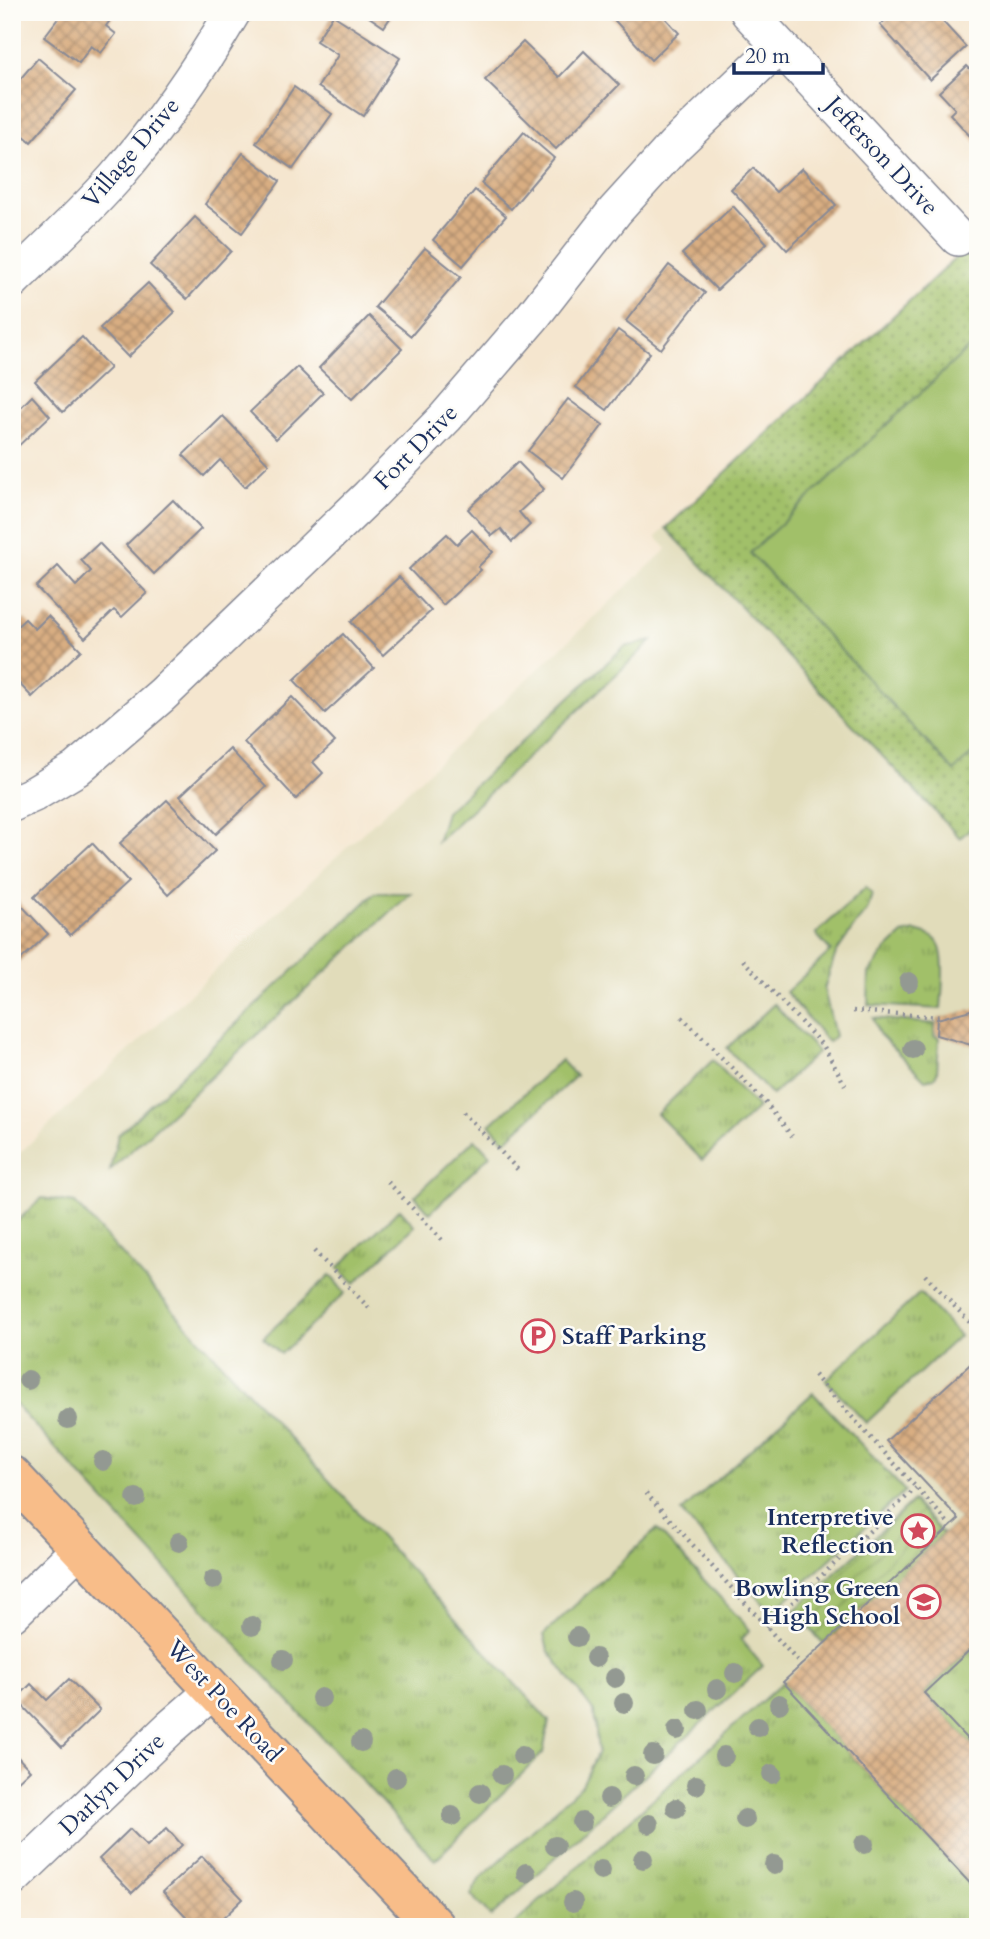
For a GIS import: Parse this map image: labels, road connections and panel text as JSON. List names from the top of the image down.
{
  "streets": {
    "main road": ["West Poe Road"],
    "street": [
      "Village Drive",
      "Jefferson Drive",
      "Fort Drive",
      "Darlyn Drive"
    ]
  },
  "crossings": [
    ["Jefferson Drive", "Fort Drive"],
    ["West Poe Road", "Darlyn Drive"]
  ],
  "places": {
    "parking": ["Staff Parking"],
    "place": ["Interpretive Reflection"],
    "school or university": ["Bowling Green High School"]
  },
  "scale_bar": "20 m"
}
